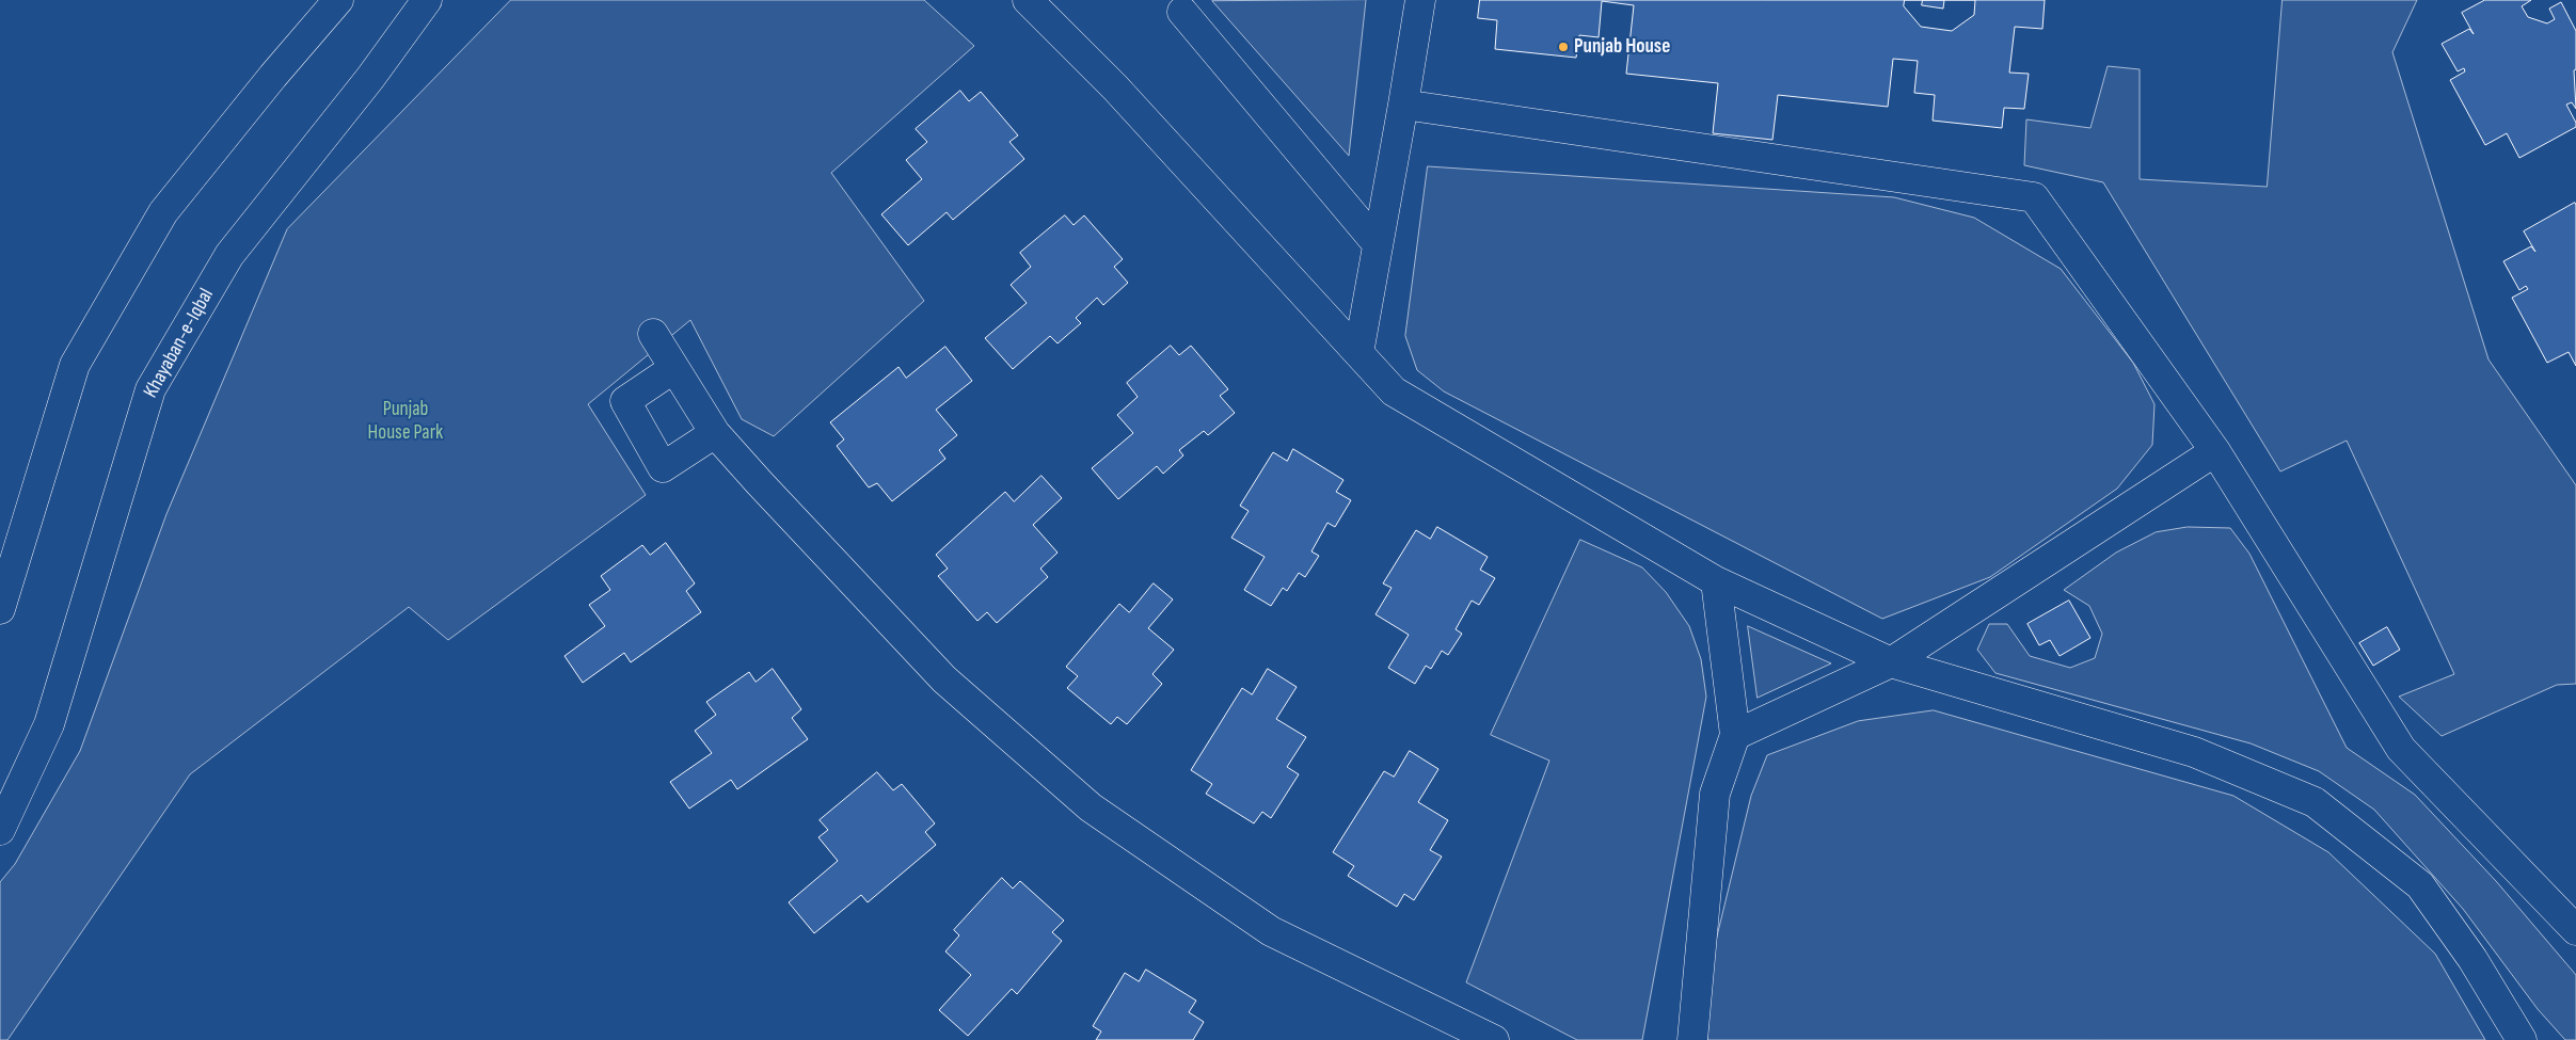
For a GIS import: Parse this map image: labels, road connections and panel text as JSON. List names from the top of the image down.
{
  "streets": {
    "street": ["Khayaban-e-Iqbal"]
  },
  "parks": ["Punjab House Park"],
  "places": ["Punjab House"]
}
